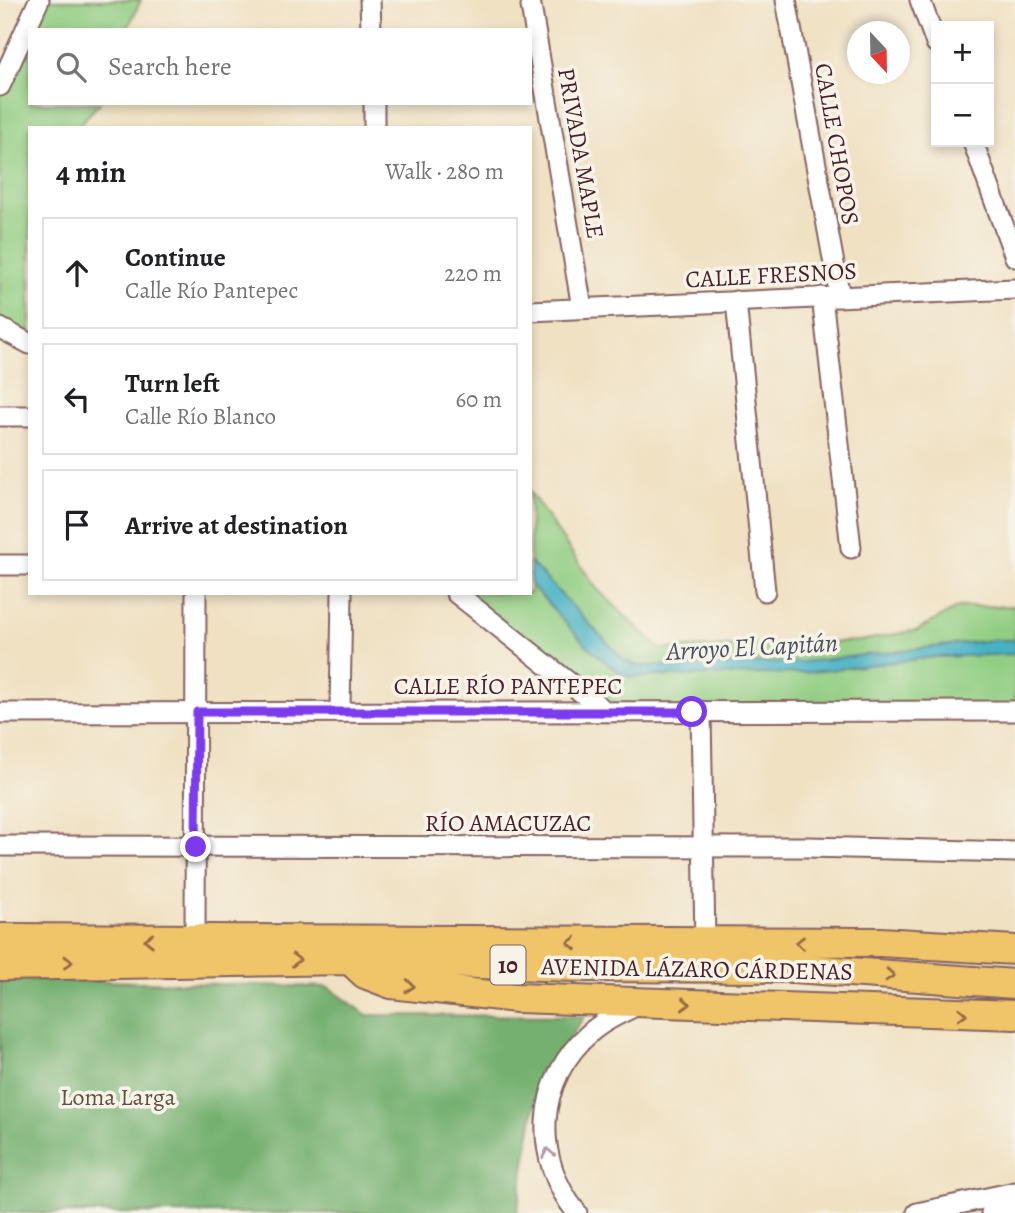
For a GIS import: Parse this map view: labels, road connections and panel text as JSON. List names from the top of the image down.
{
  "streets": {
    "highway": ["10", "AVENIDA LÁZARO CÁRDENAS"],
    "street": [
      "CALLE CHOPOS",
      "PRIVADA MAPLE",
      "CALLE FRESNOS",
      "CALLE RÍO PANTEPEC",
      "RÍO AMACUZAC"
    ]
  },
  "crossings": [
    ["CALLE CHOPOS", "CALLE FRESNOS"],
    ["PRIVADA MAPLE", "CALLE FRESNOS"]
  ],
  "water": ["Arroyo El Capitán"],
  "parks": ["Loma Larga"],
  "north": "bottom",
  "page": {
    "map_buttons": ["+", "−"],
    "search": "Search here",
    "heading": ["4 min", "Walk · 280 m"],
    "list": [
      ["Continue", "Calle Río Pantepec", "220 m"],
      ["Turn left", "Calle Río Blanco", "60 m"],
      "Arrive at destination"
    ]
  }
}
